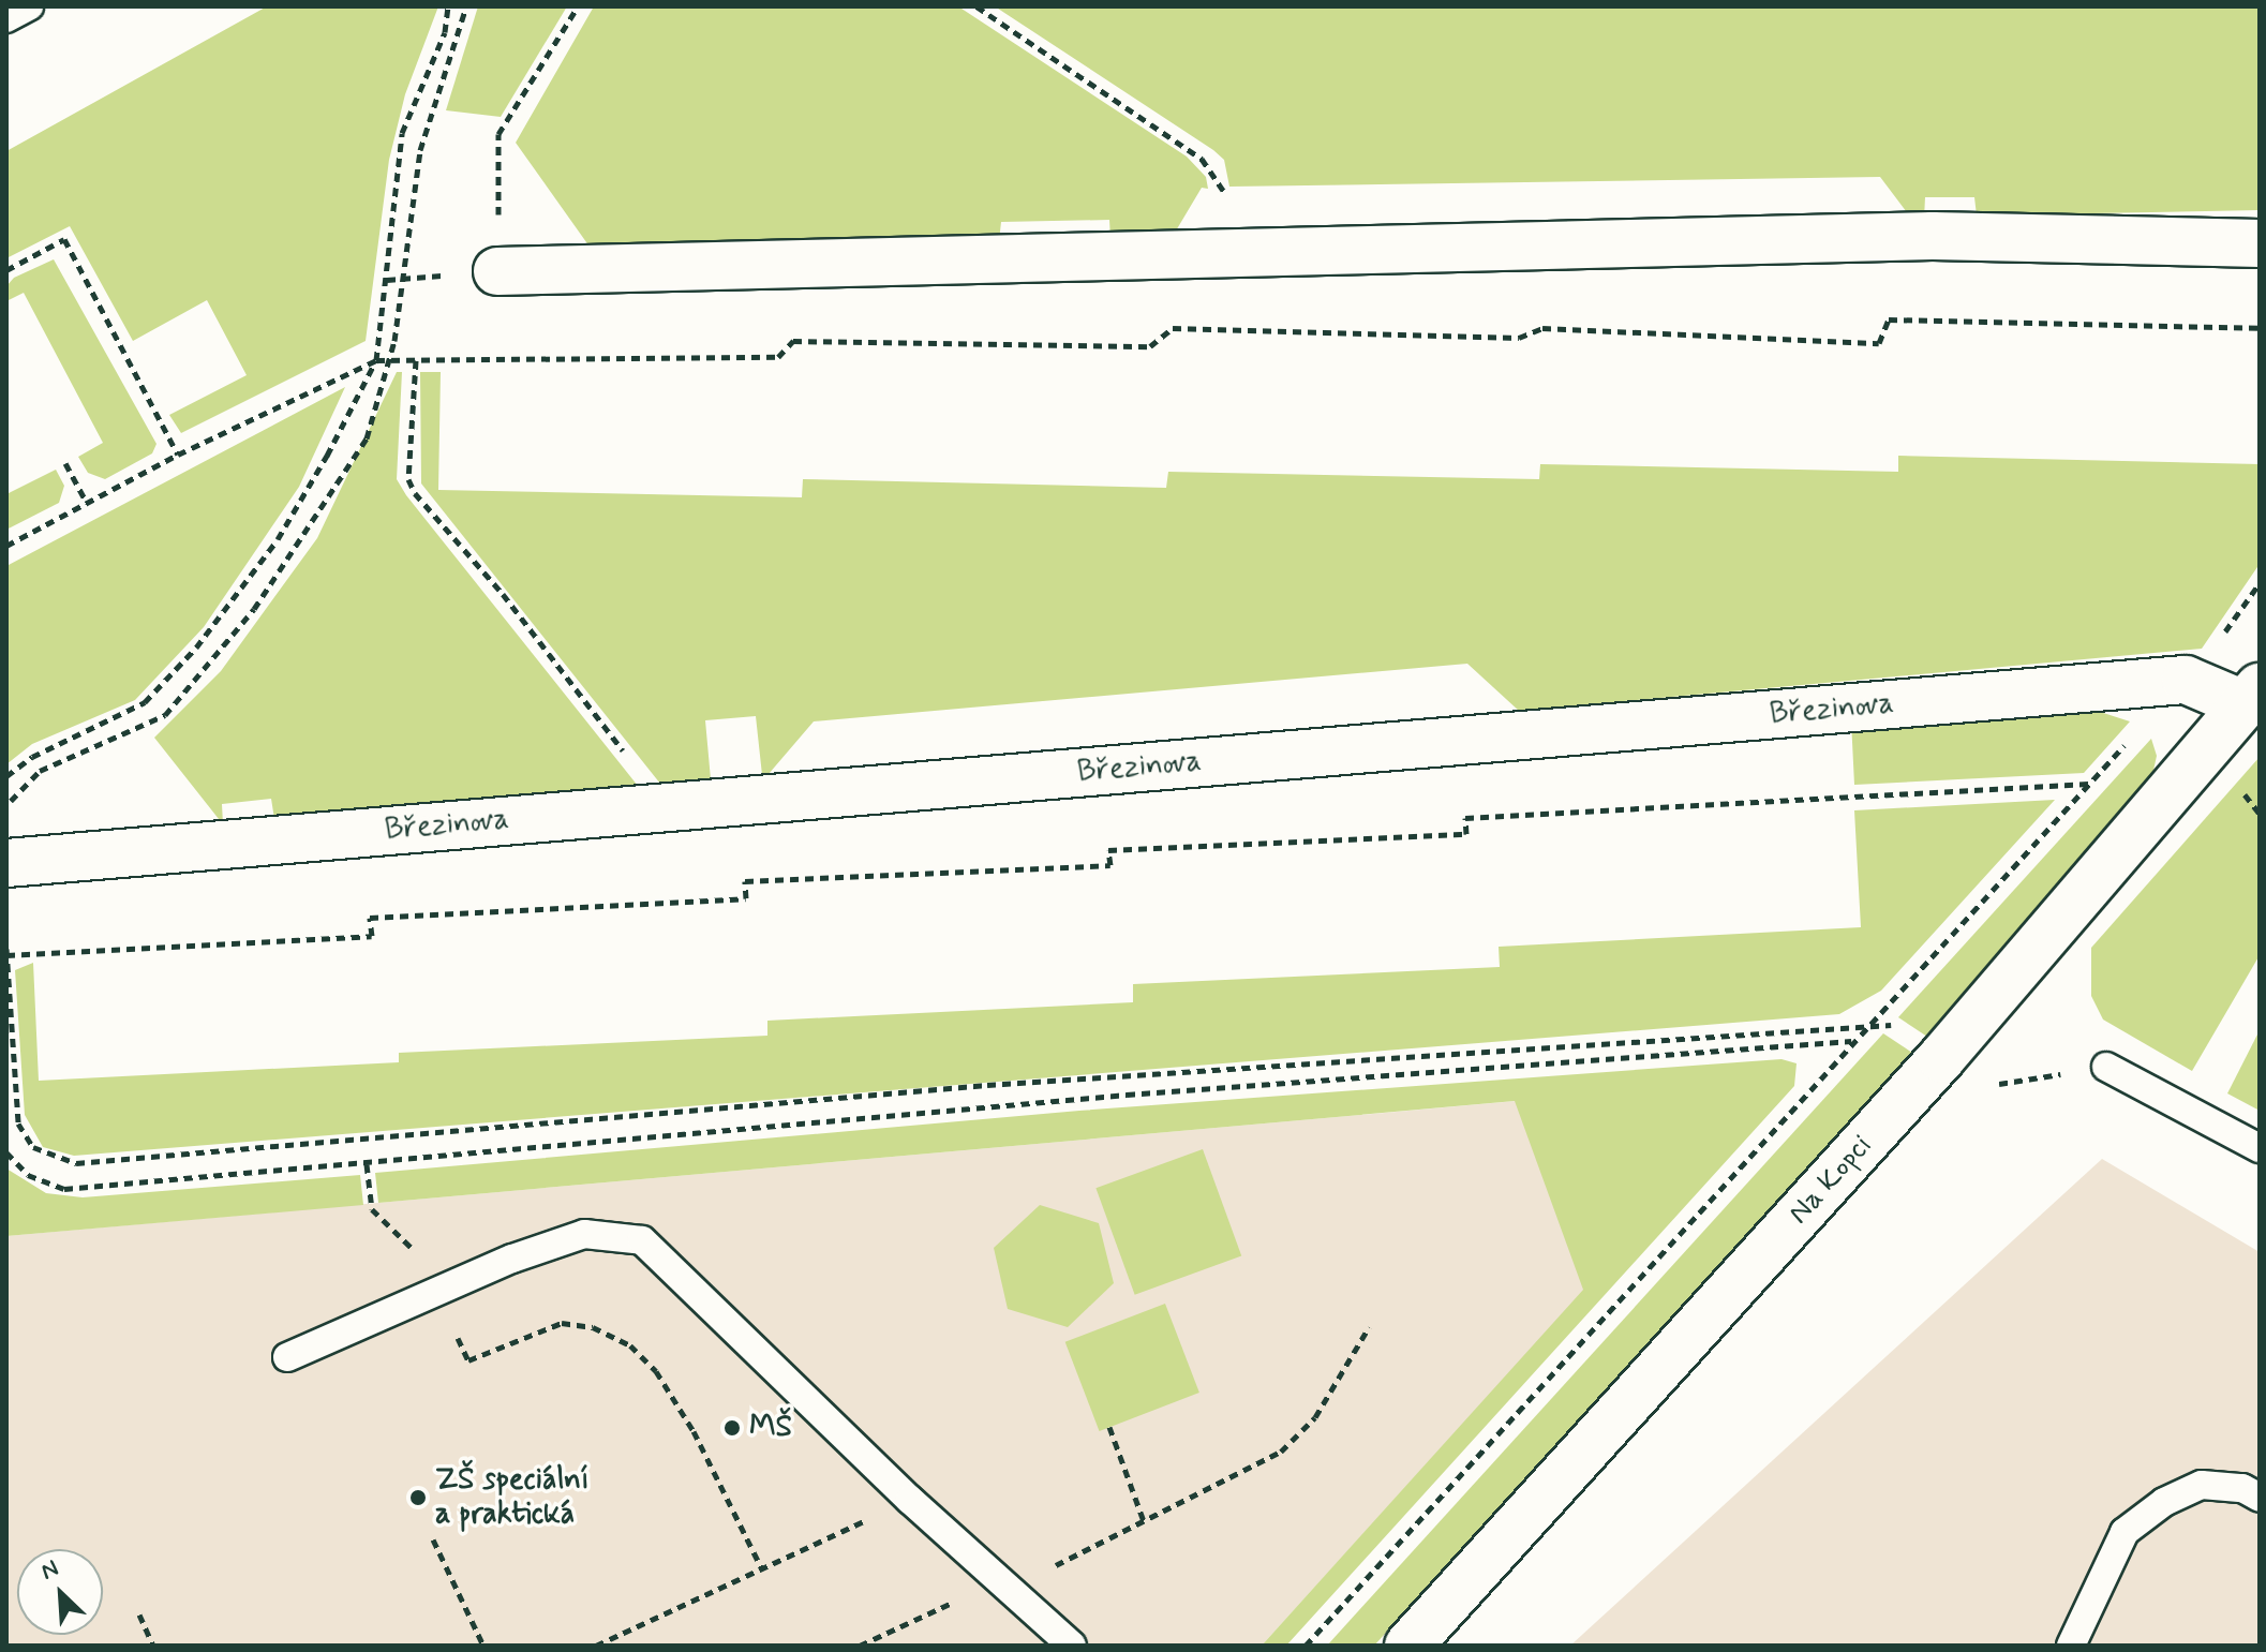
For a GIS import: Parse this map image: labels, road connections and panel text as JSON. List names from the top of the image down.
{
  "streets": {
    "street": ["Březinova", "Na Kopci"]
  },
  "crossings": [
    ["Březinova", "Na Kopci"]
  ],
  "places": ["MŠ", "ZŠ speciální a praktická"],
  "north": "top left"
}
